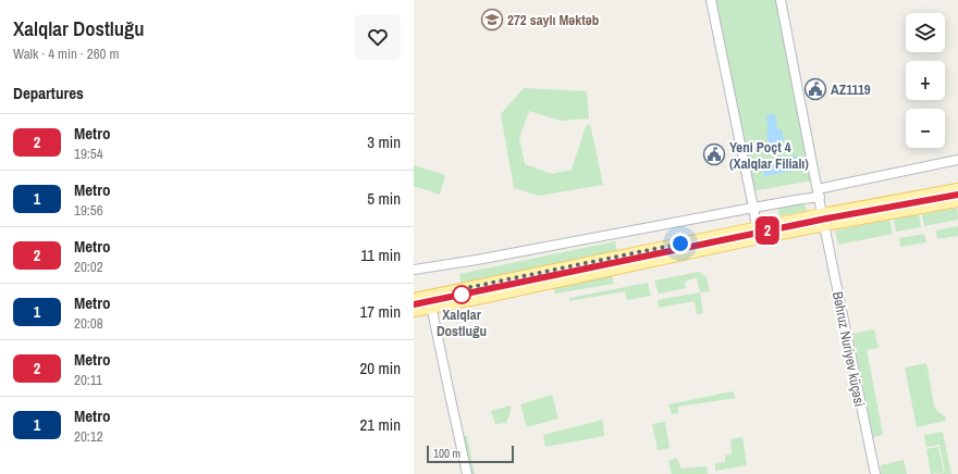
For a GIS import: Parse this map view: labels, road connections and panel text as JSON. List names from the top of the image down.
{
  "streets": {
    "street": ["Bəhruz Nuriyev küçəsi"]
  },
  "places": {
    "school or university": ["272 saylı Məktəb"],
    "public building": ["AZ1119", "Yeni Poçt 4 (Xalqlar Filialı)"],
    "other": ["Xalqlar Dostluğu"]
  },
  "lines": ["metro line 2"],
  "scale_bar": "100 m",
  "page": {
    "heading": [
      ["Xalqlar Dostluğu", "Walk · 4 min · 260 m"],
      "Departures"
    ],
    "on_map": "2",
    "map_buttons": ["+", "−"],
    "list": [
      {
        "mark": "2",
        "name": "Metro",
        "note": "19:54",
        "value": "3 min"
      },
      {
        "mark": "1",
        "name": "Metro",
        "note": "19:56",
        "value": "5 min"
      },
      {
        "mark": "2",
        "name": "Metro",
        "note": "20:02",
        "value": "11 min"
      },
      {
        "mark": "1",
        "name": "Metro",
        "note": "20:08",
        "value": "17 min"
      },
      {
        "mark": "2",
        "name": "Metro",
        "note": "20:11",
        "value": "20 min"
      },
      {
        "mark": "1",
        "name": "Metro",
        "note": "20:12",
        "value": "21 min"
      }
    ],
    "scale": "100 m"
  }
}
